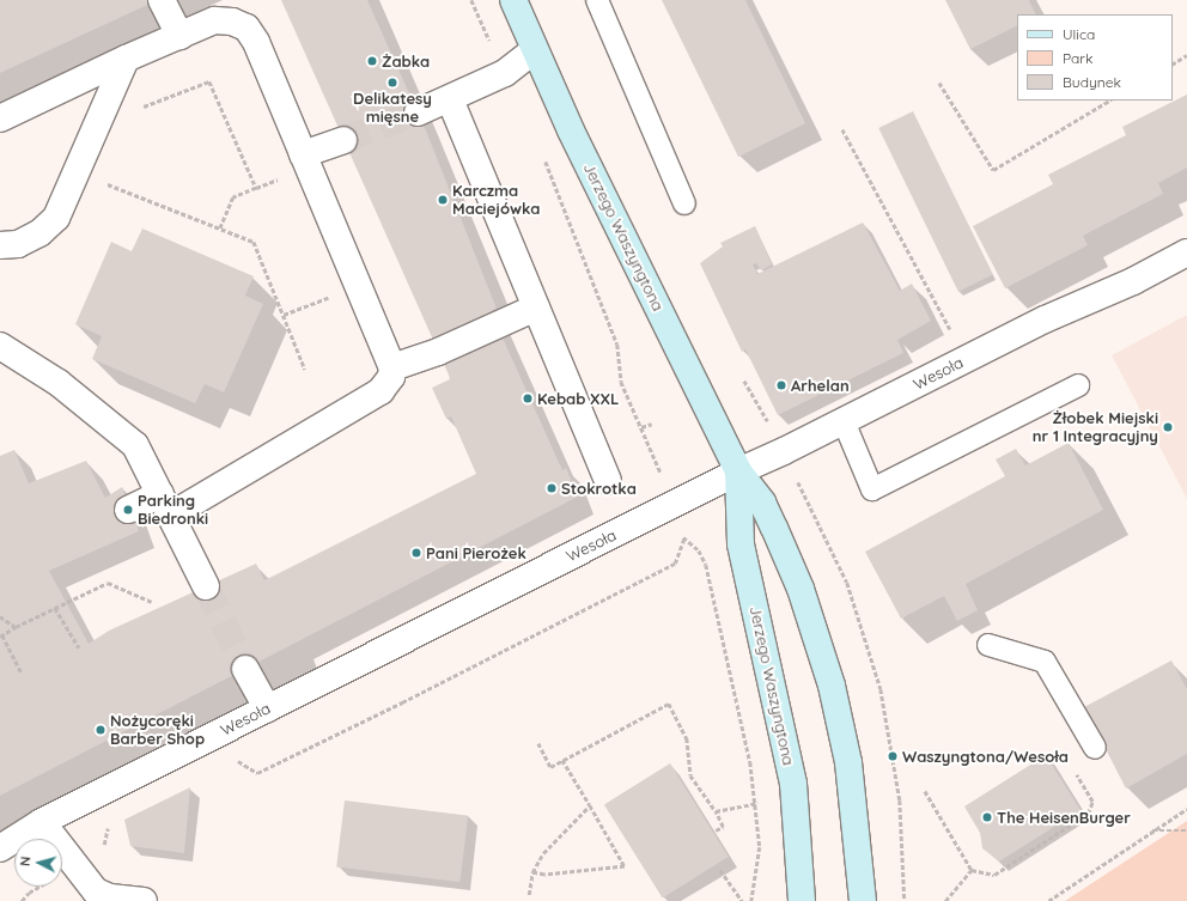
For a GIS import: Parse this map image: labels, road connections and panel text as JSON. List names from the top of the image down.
{
  "streets": {
    "street": ["Jerzego Waszyngtona", "Wesoła"]
  },
  "crossings": [
    ["Jerzego Waszyngtona", "Wesoła"]
  ],
  "places": [
    "Żabka",
    "Delikatesy mięsne",
    "Karczma Maciejówka",
    "Arhelan",
    "Kebab XXL",
    "Żłobek Miejski nr 1 Integracyjny",
    "Stokrotka",
    "Parking Biedronki",
    "Pani Pierożek",
    "Nożycoręki Barber Shop",
    "Waszyngtona/Wesoła",
    "The HeisenBurger"
  ],
  "legend": ["Ulica", "Park", "Budynek"],
  "north": "left"
}
